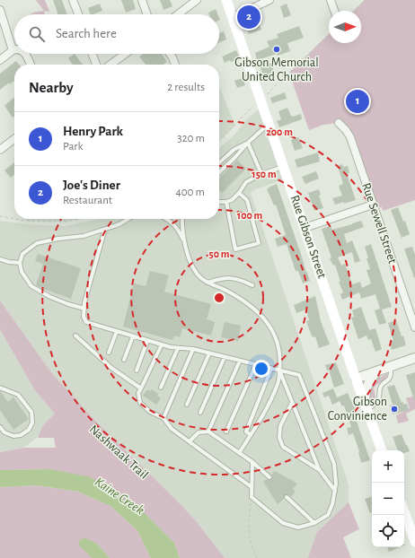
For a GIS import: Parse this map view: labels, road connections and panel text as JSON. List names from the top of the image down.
{
  "streets": {
    "main road": ["Rue Gibson Street"],
    "street": ["Rue Sewell Street"],
    "path": ["Nashwaak Trail"]
  },
  "water": ["Kaine Creek"],
  "places": ["Gibson Memorial United Church", "Gibson Convinience"],
  "north": "right",
  "page": {
    "pins": ["2", "1"],
    "search": "Search here",
    "heading": ["Nearby", "2 results"],
    "list": [
      {
        "mark": "1",
        "name": "Henry Park",
        "note": "Park",
        "value": "320 m"
      },
      {
        "mark": "2",
        "name": "Joe's Diner",
        "note": "Restaurant",
        "value": "400 m"
      }
    ],
    "map_buttons": ["+", "−"]
  },
  "rings": [
    "200 m",
    "150 m",
    "100 m",
    "50 m"
  ]
}
